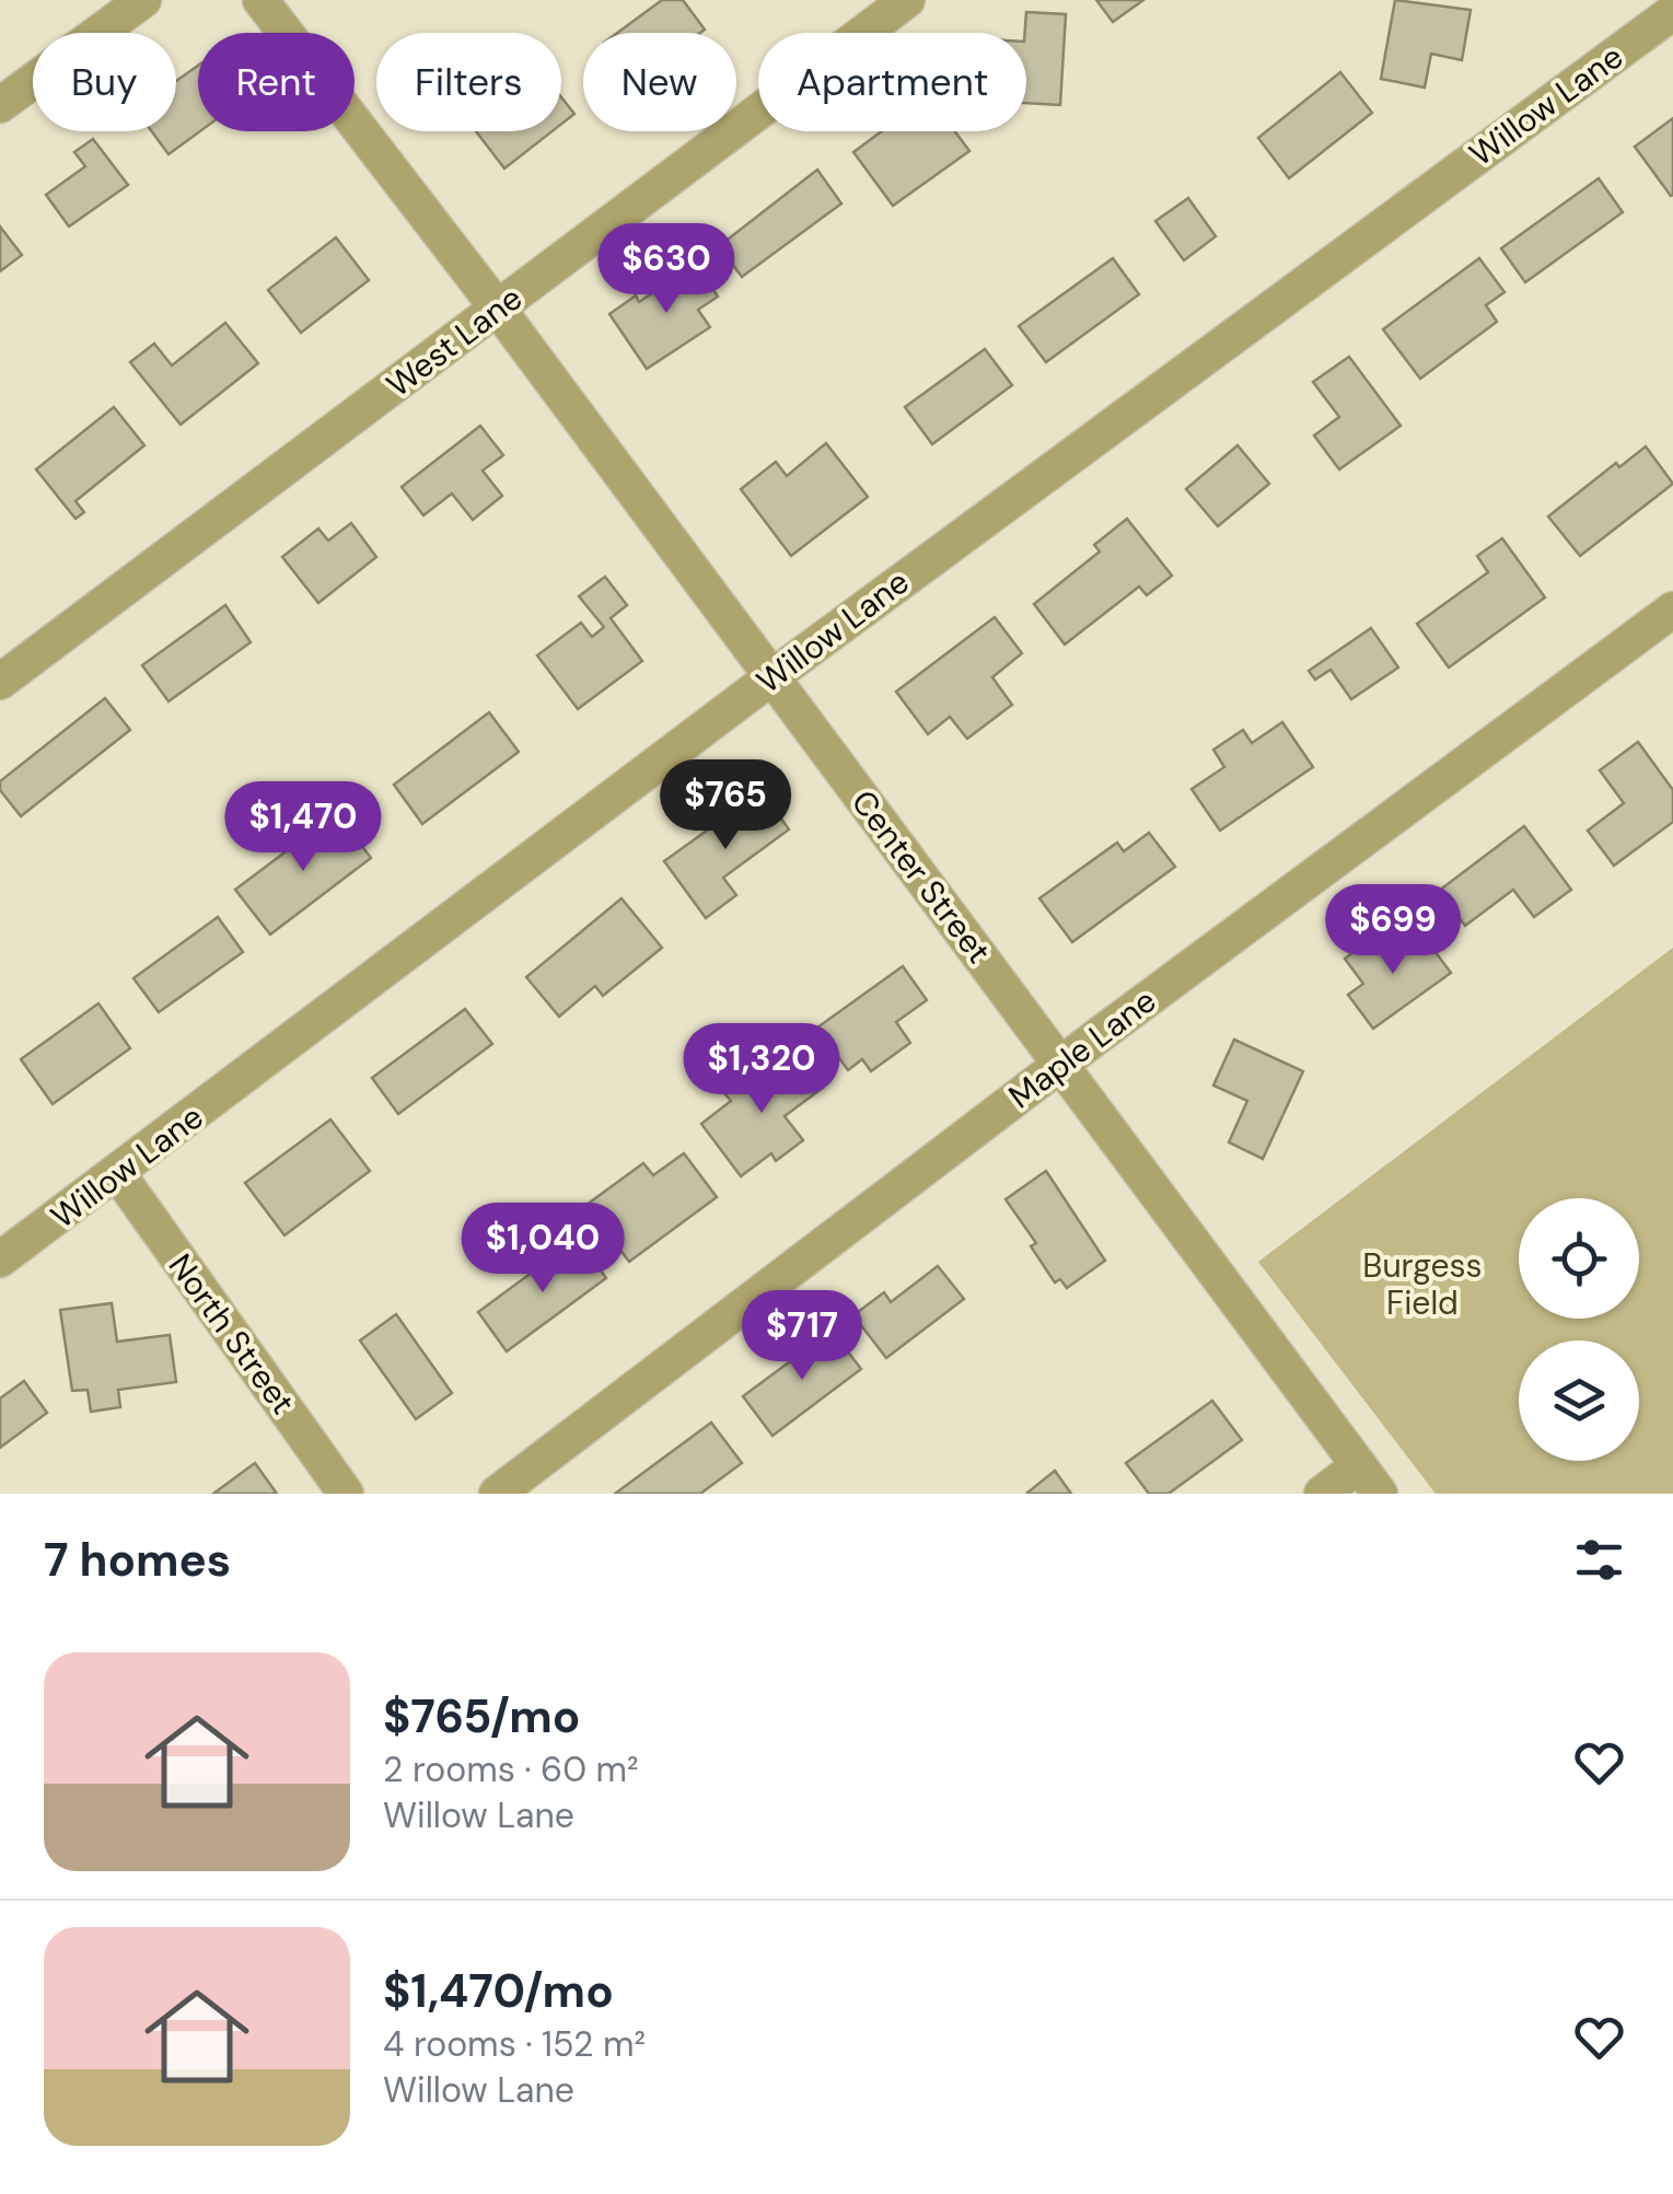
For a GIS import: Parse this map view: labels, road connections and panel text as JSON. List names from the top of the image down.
{
  "streets": {
    "street": [
      "Willow Lane",
      "West Lane",
      "Center Street",
      "Maple Lane",
      "North Street"
    ]
  },
  "crossings": [
    ["Willow Lane", "Center Street"],
    ["Willow Lane", "North Street"],
    ["West Lane", "Center Street"],
    ["Center Street", "Maple Lane"]
  ],
  "parks": ["Burgess Field"],
  "page": {
    "chip": [
      "Buy",
      "Rent",
      "Filters",
      "New",
      "Apartment"
    ],
    "price": [
      "$630",
      "$765",
      "$1,470",
      "$699",
      "$1,320",
      "$1,040",
      "$717"
    ],
    "heading": "7 homes",
    "list": [
      {
        "name": "$765/mo",
        "note": "2 rooms · 60 m² · Willow Lane"
      },
      {
        "name": "$1,470/mo",
        "note": "4 rooms · 152 m² · Willow Lane"
      }
    ]
  }
}
